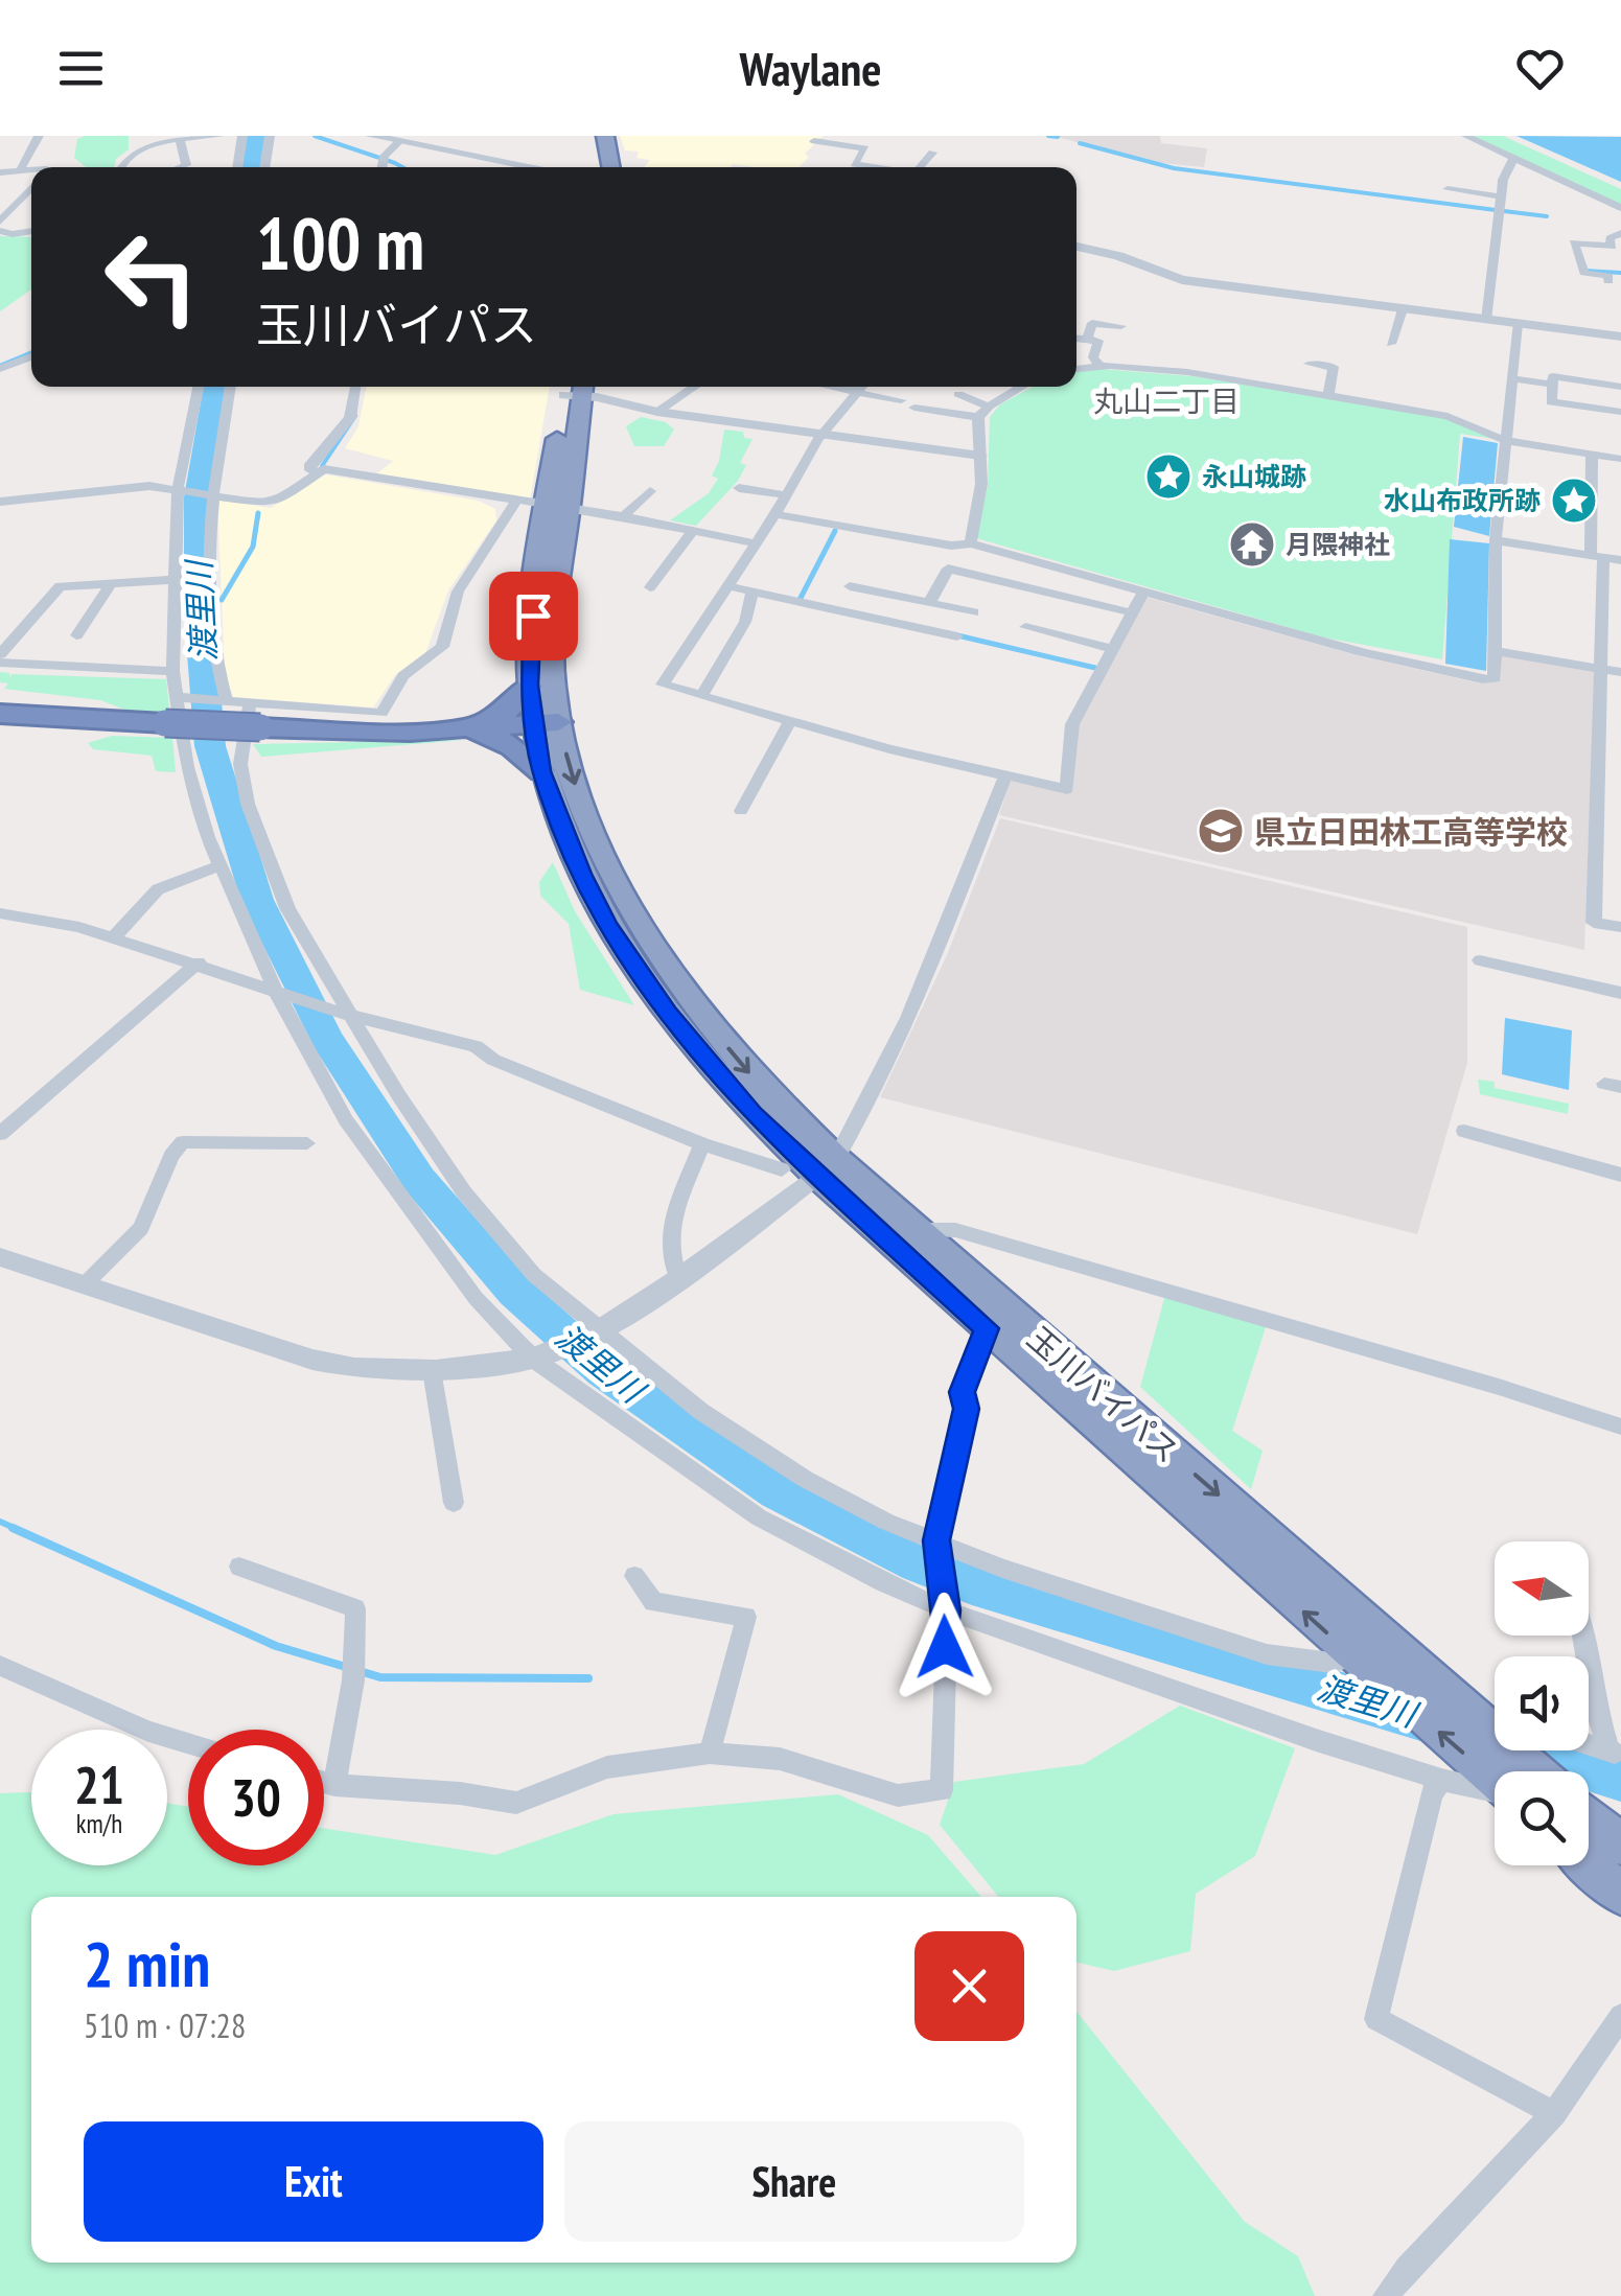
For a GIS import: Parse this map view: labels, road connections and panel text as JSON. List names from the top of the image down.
{
  "streets": {
    "highway": ["玉川バイパス"]
  },
  "districts": ["丸山二丁目"],
  "water": ["渡里川"],
  "places": {
    "place": ["永山城跡", "水山布政所跡"],
    "temple": ["月隈神社"],
    "school or university": ["県立日田林工高等学校"]
  },
  "north": "left",
  "page": {
    "header": "Waylane",
    "turn": ["100 m", "玉川バイパス"],
    "speed": "21 km/h",
    "limit": "30",
    "heading": ["2 min", "510 m · 07:28"],
    "buttons": ["Exit", "Share"]
  }
}
